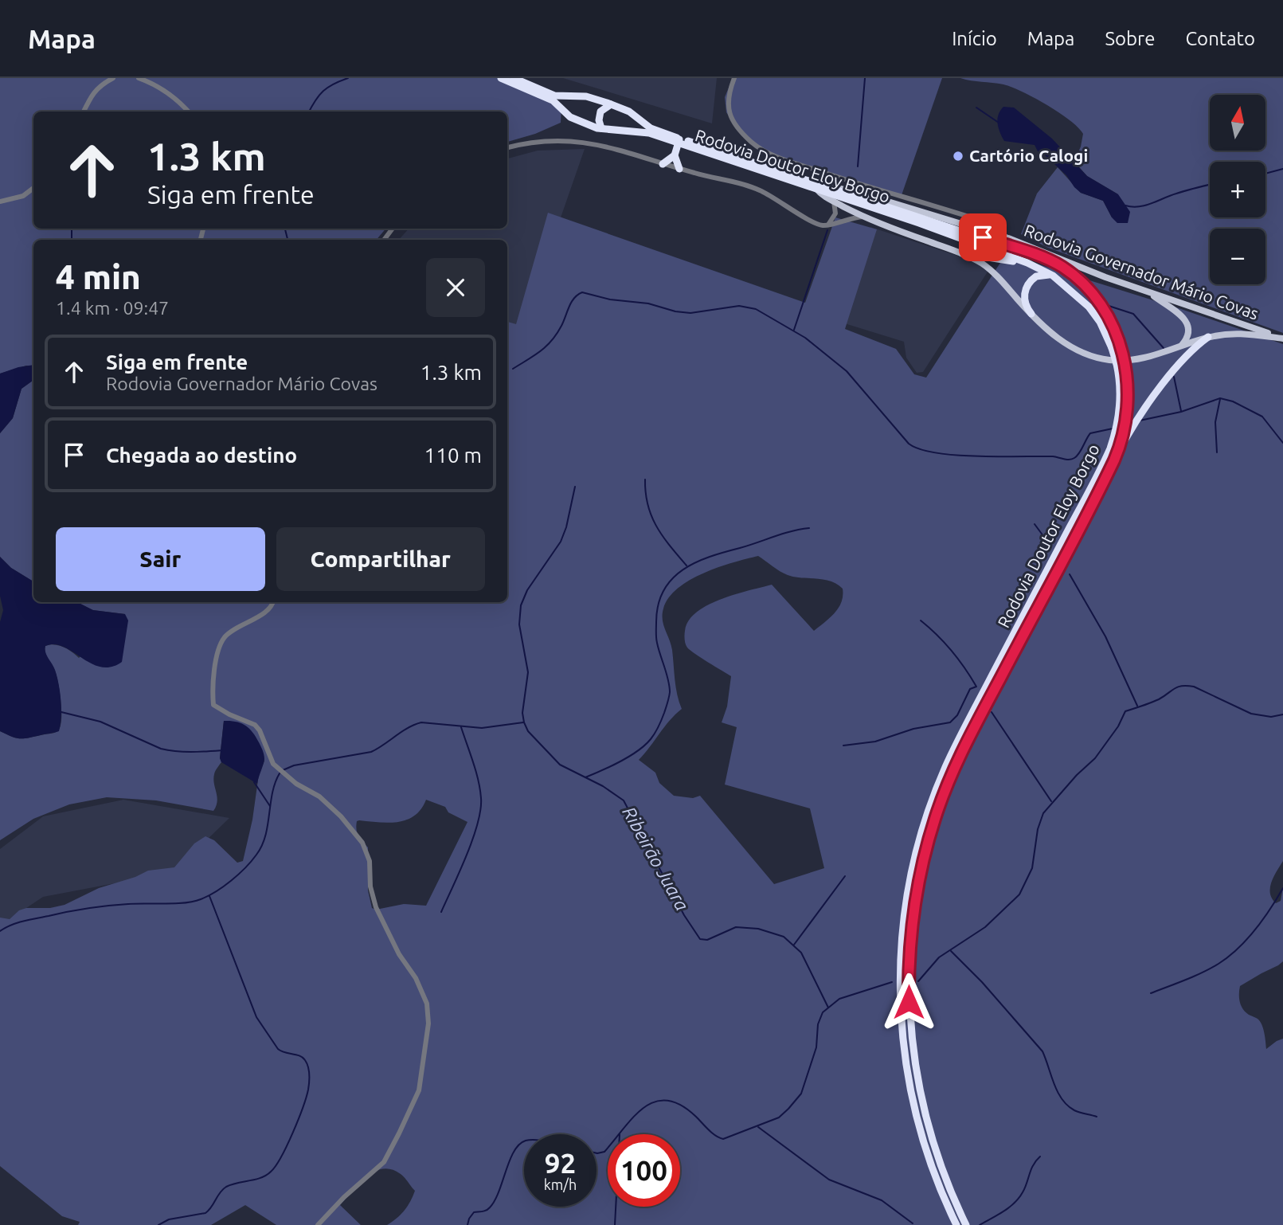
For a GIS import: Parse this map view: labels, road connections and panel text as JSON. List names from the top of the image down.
{
  "streets": {
    "highway": ["Rodovia Doutor Eloy Borgo", "Rodovia Governador Mário Covas"]
  },
  "crossings": [
    ["Rodovia Doutor Eloy Borgo", "Rodovia Governador Mário Covas"]
  ],
  "water": ["Ribeirão Juara"],
  "places": ["Cartório Calogi"],
  "north": "top",
  "page": {
    "header": "Mapa",
    "nav": [
      "Início",
      "Mapa",
      "Sobre",
      "Contato"
    ],
    "map_buttons": ["+", "−"],
    "turn": ["1.3 km", "Siga em frente"],
    "heading": ["4 min", "1.4 km · 09:47"],
    "list": [
      {
        "name": "Siga em frente",
        "note": "Rodovia Governador Mário Covas",
        "value": "1.3 km"
      },
      {
        "name": "Chegada ao destino",
        "value": "110 m"
      }
    ],
    "buttons": ["Sair", "Compartilhar"],
    "speed": "92 km/h",
    "limit": "100"
  }
}
